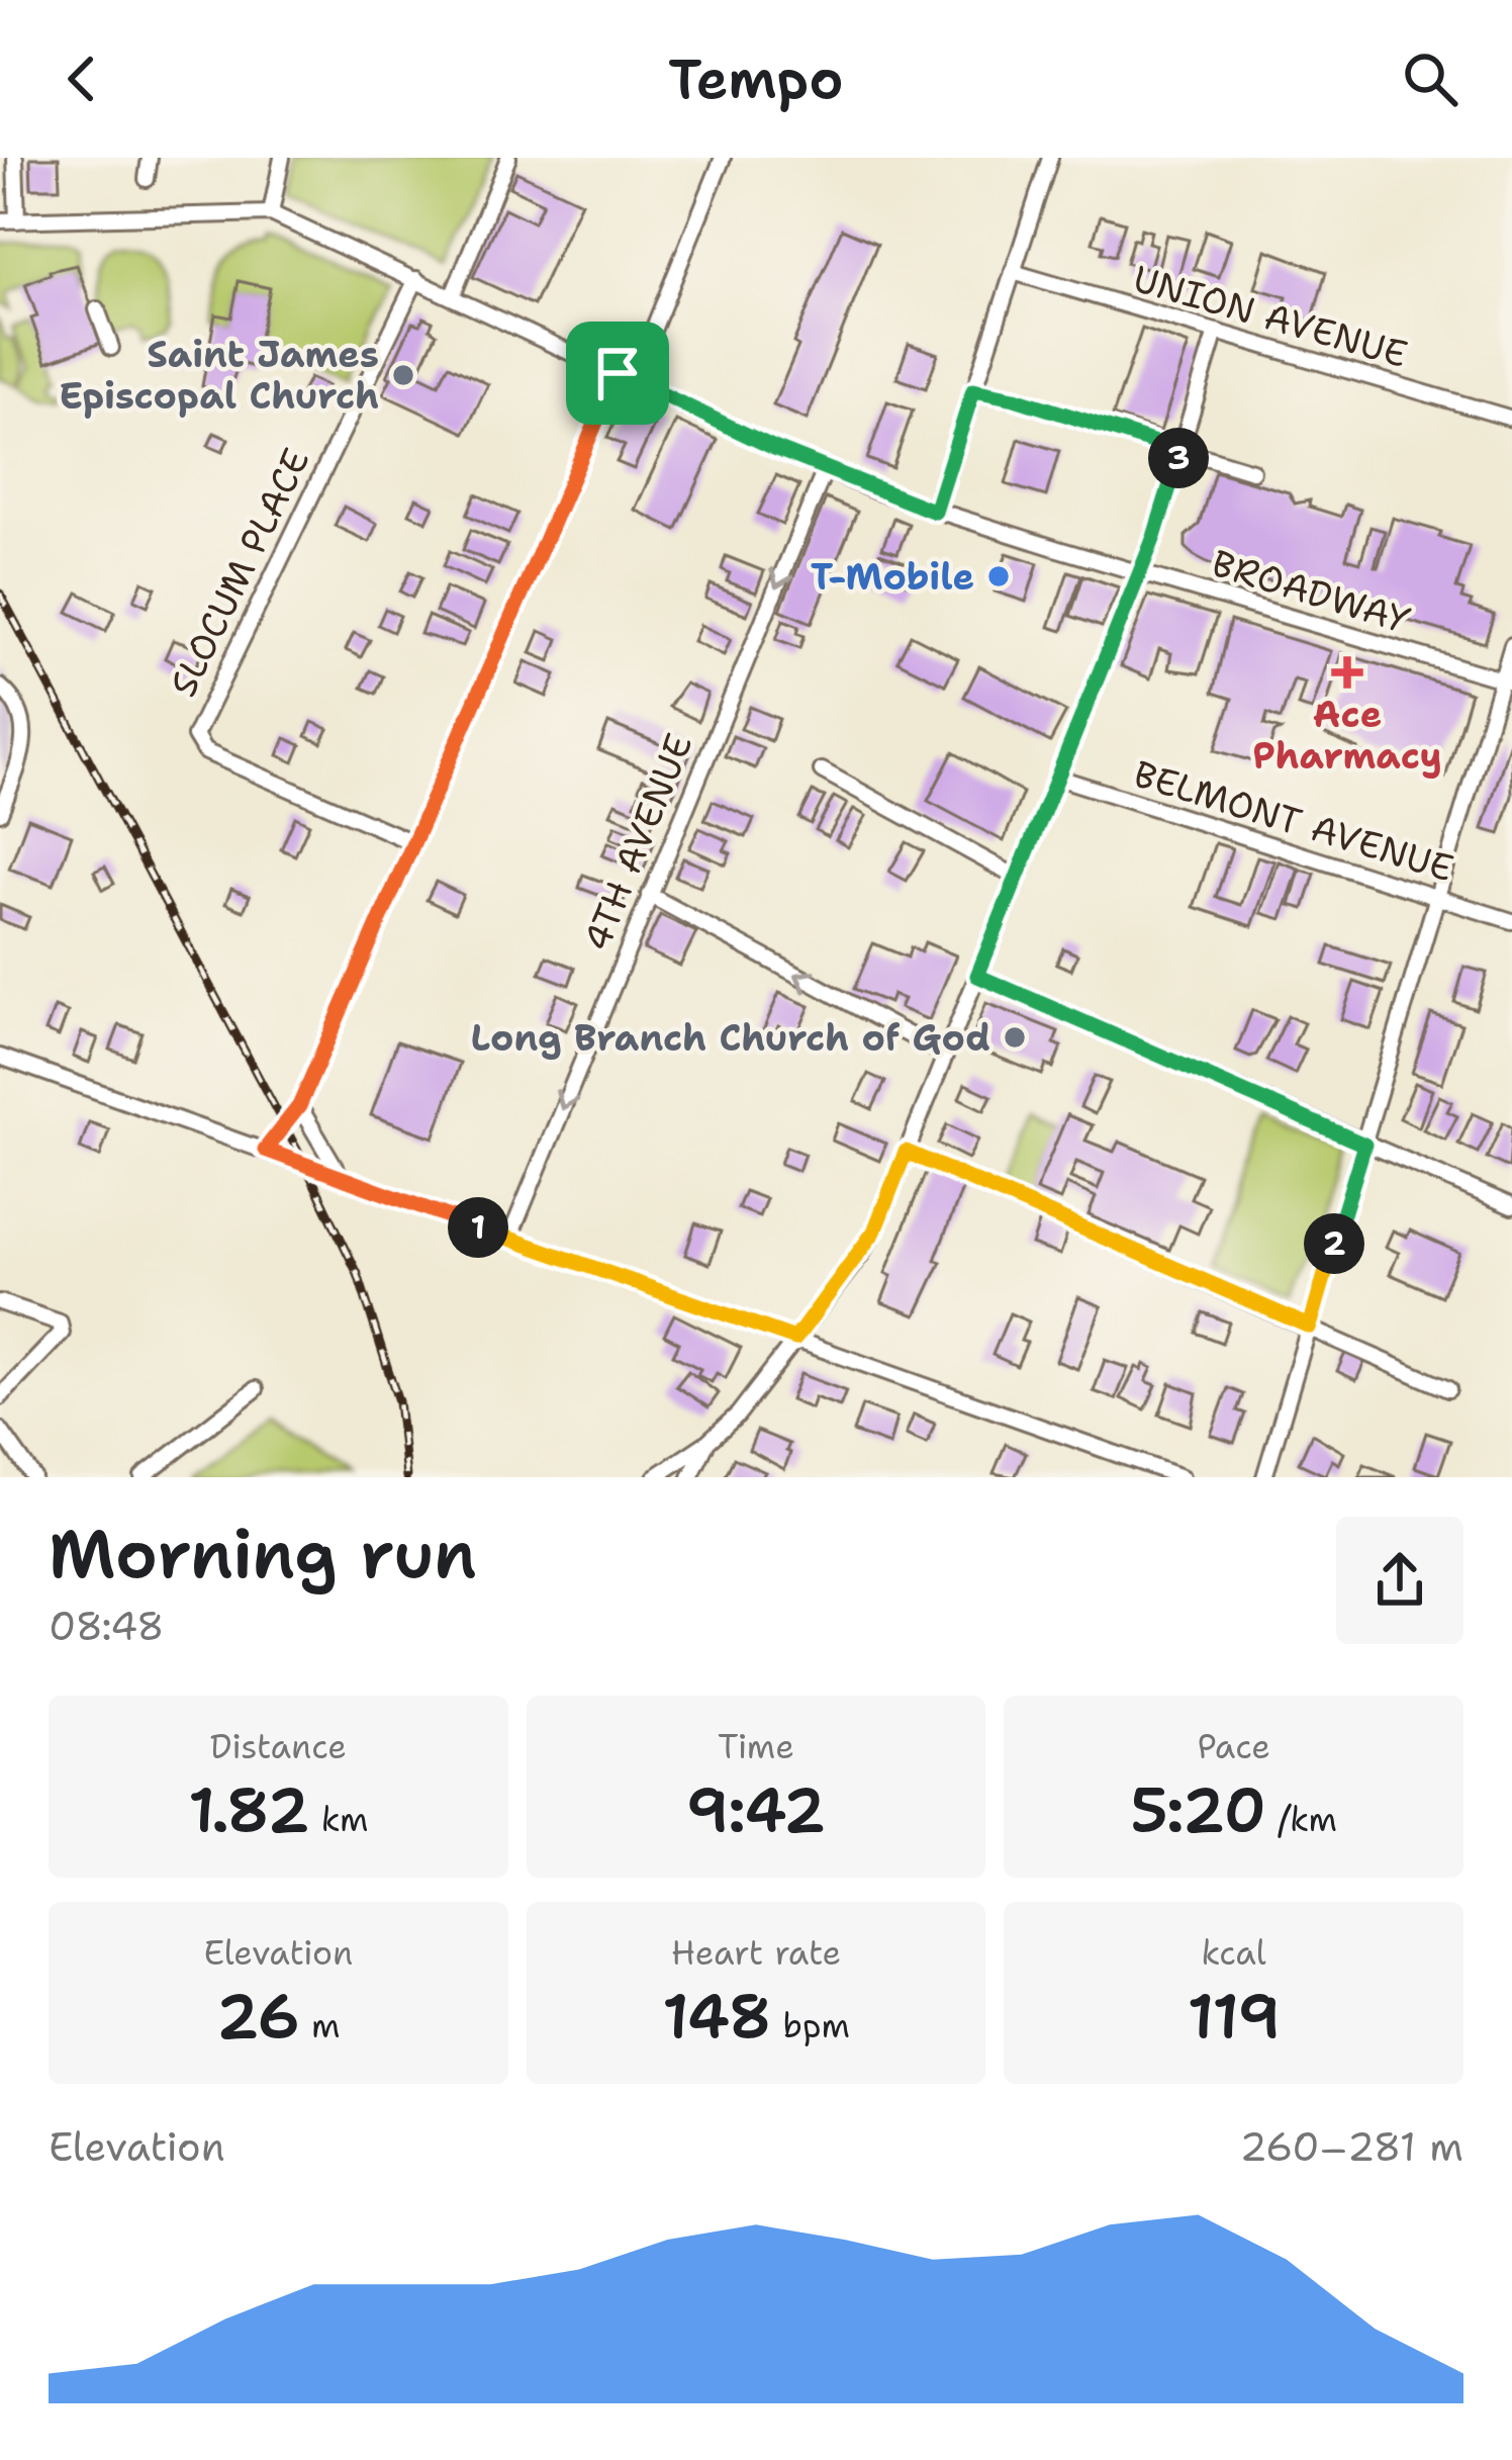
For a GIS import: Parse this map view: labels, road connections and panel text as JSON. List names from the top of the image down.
{
  "streets": {
    "street": [
      "UNION AVENUE",
      "SLOCUM PLACE",
      "BROADWAY",
      "BELMONT AVENUE",
      "4TH AVENUE"
    ]
  },
  "crossings": [
    ["SLOCUM PLACE", "BROADWAY"],
    ["BROADWAY", "4TH AVENUE"]
  ],
  "one_way": ["4TH AVENUE"],
  "places": {
    "other": ["Saint James Episcopal Church", "T-Mobile", "Long Branch Church of God"],
    "health": ["Ace Pharmacy"]
  },
  "page": {
    "header": "Tempo",
    "pins": ["3", "1", "2"],
    "heading": ["Morning run", "08:48"],
    "stats": [
      ["Distance", "1.82 km"],
      ["Time", "9:42"],
      ["Pace", "5:20 /km"],
      ["Elevation", "26 m"],
      ["Heart rate", "148 bpm"],
      ["kcal", "119"]
    ],
    "chart": ["Elevation", "260–281 m"]
  }
}
